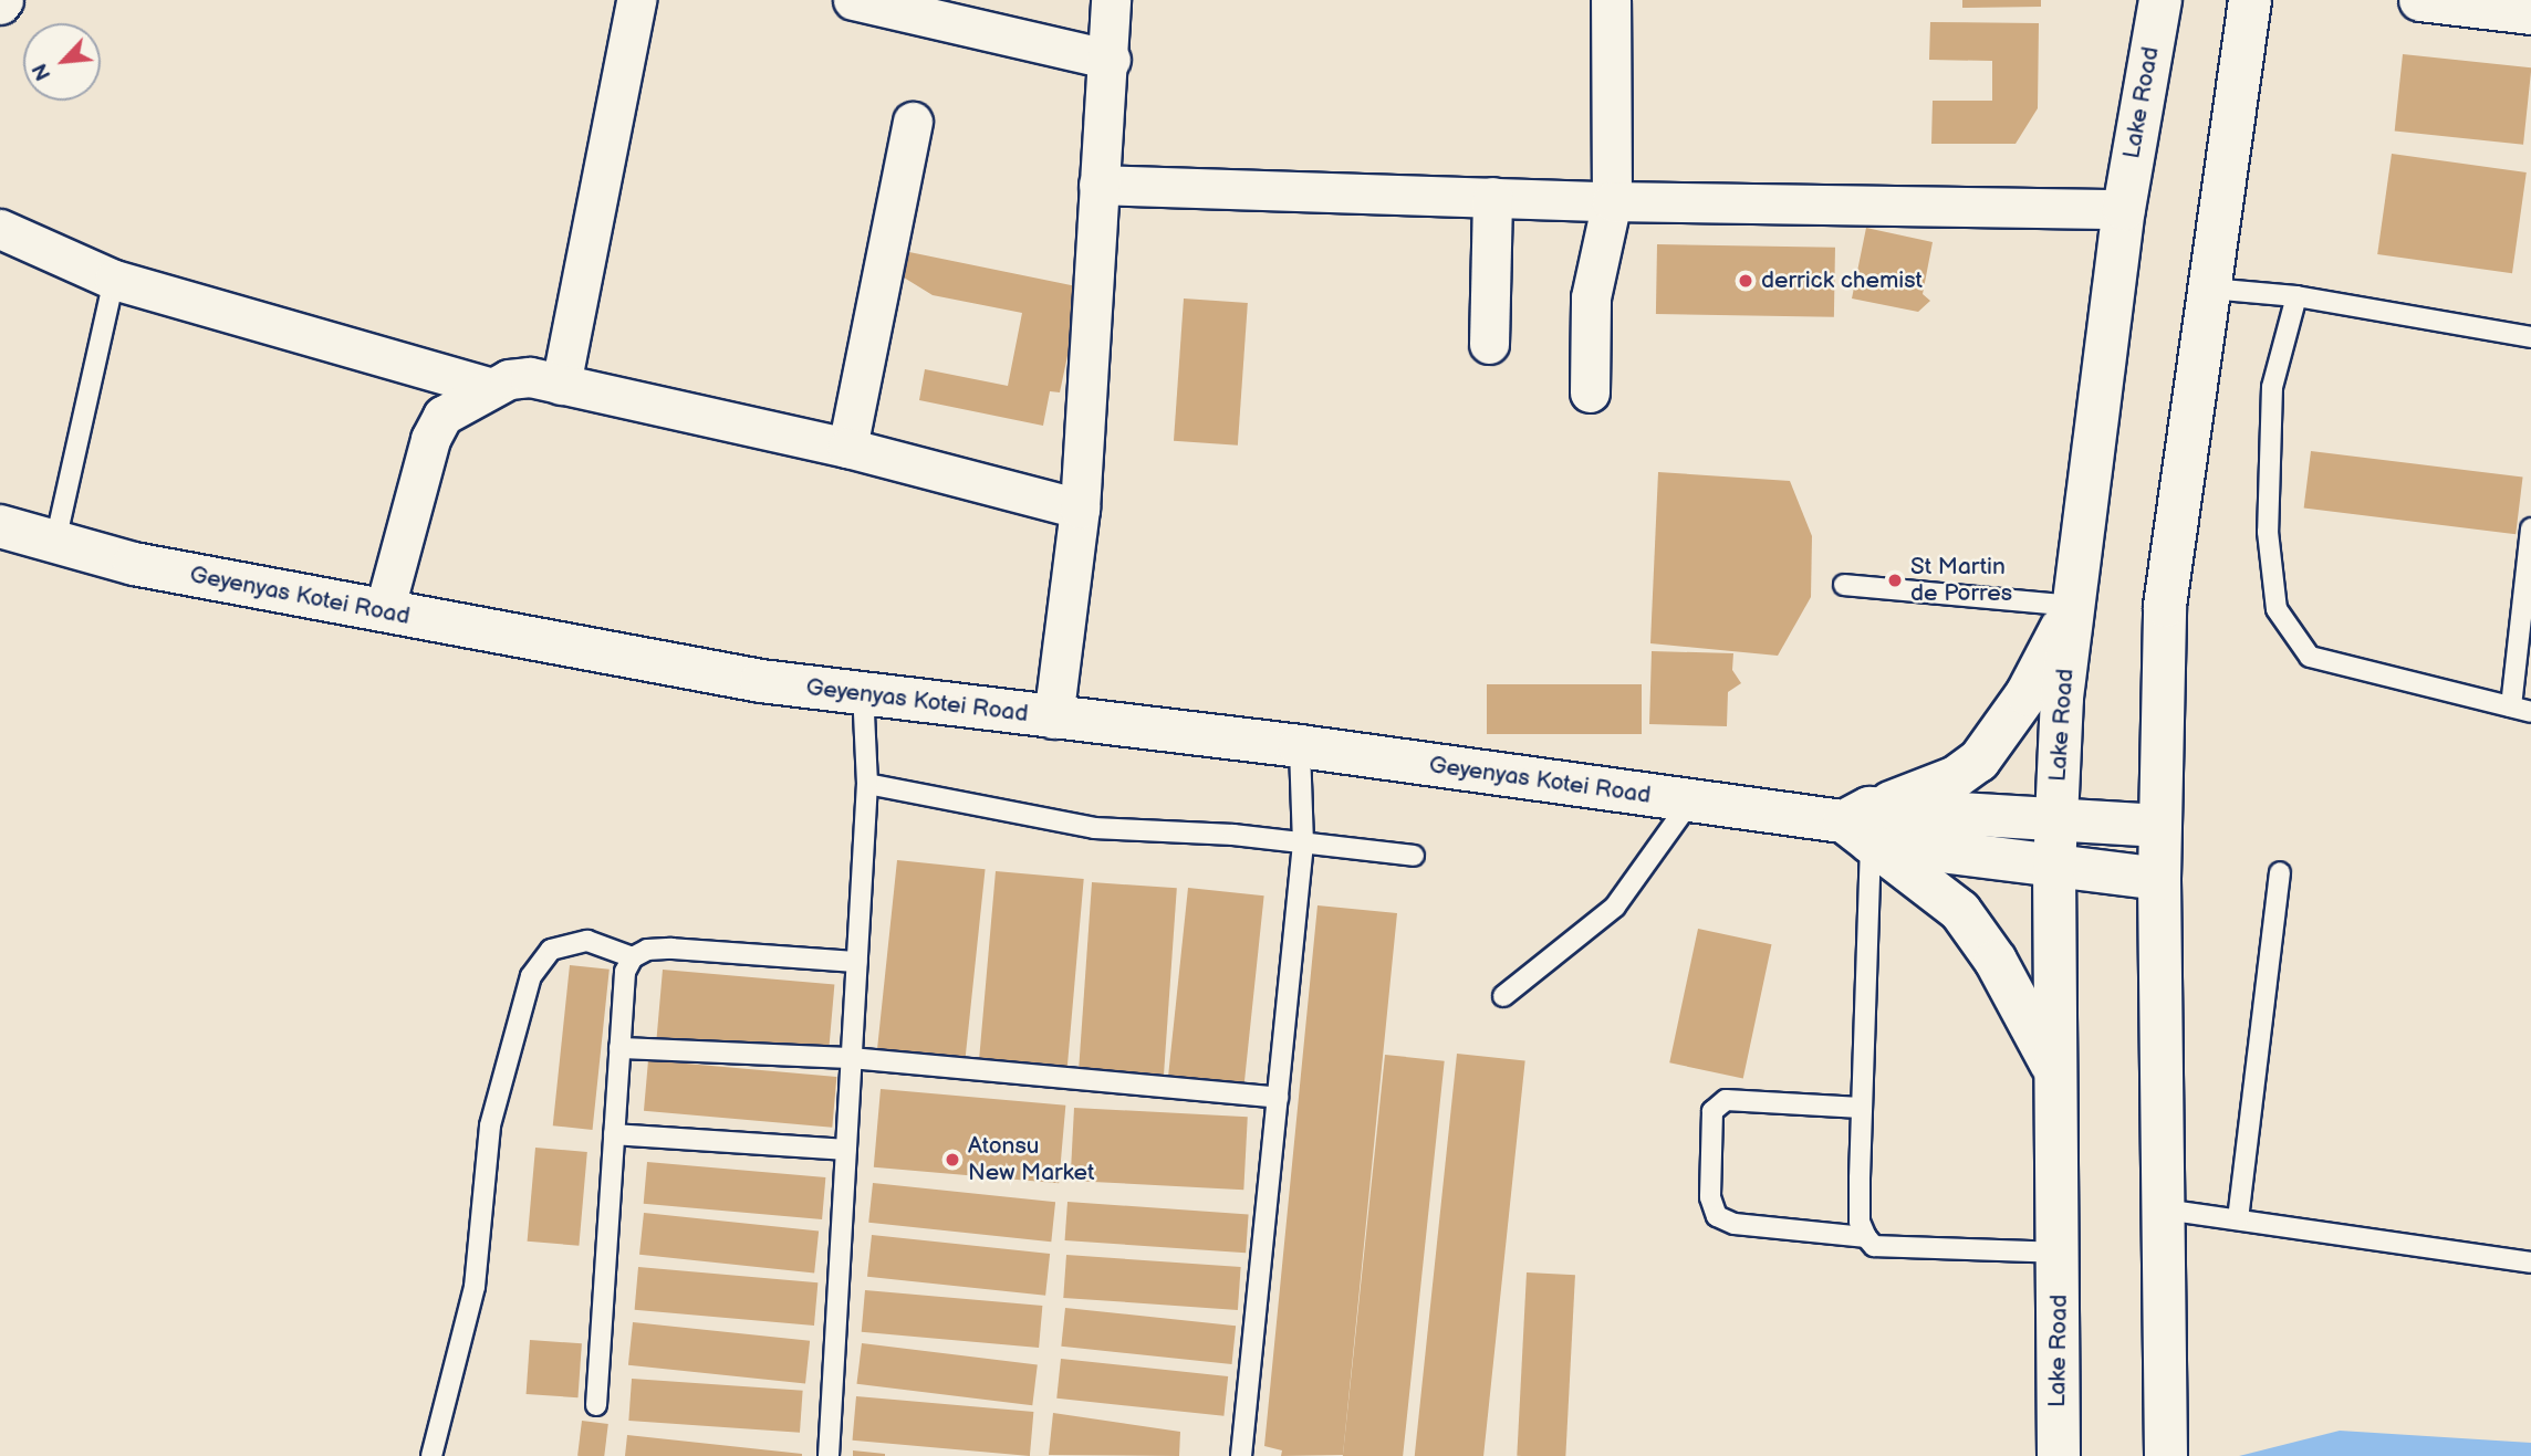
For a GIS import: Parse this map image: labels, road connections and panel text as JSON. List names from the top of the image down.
{
  "streets": {
    "main road": ["Lake Road", "Geyenyas Kotei Road"]
  },
  "places": ["derrick chemist", "St Martin de Porres", "Atonsu New Market"],
  "north": "bottom left"
}
